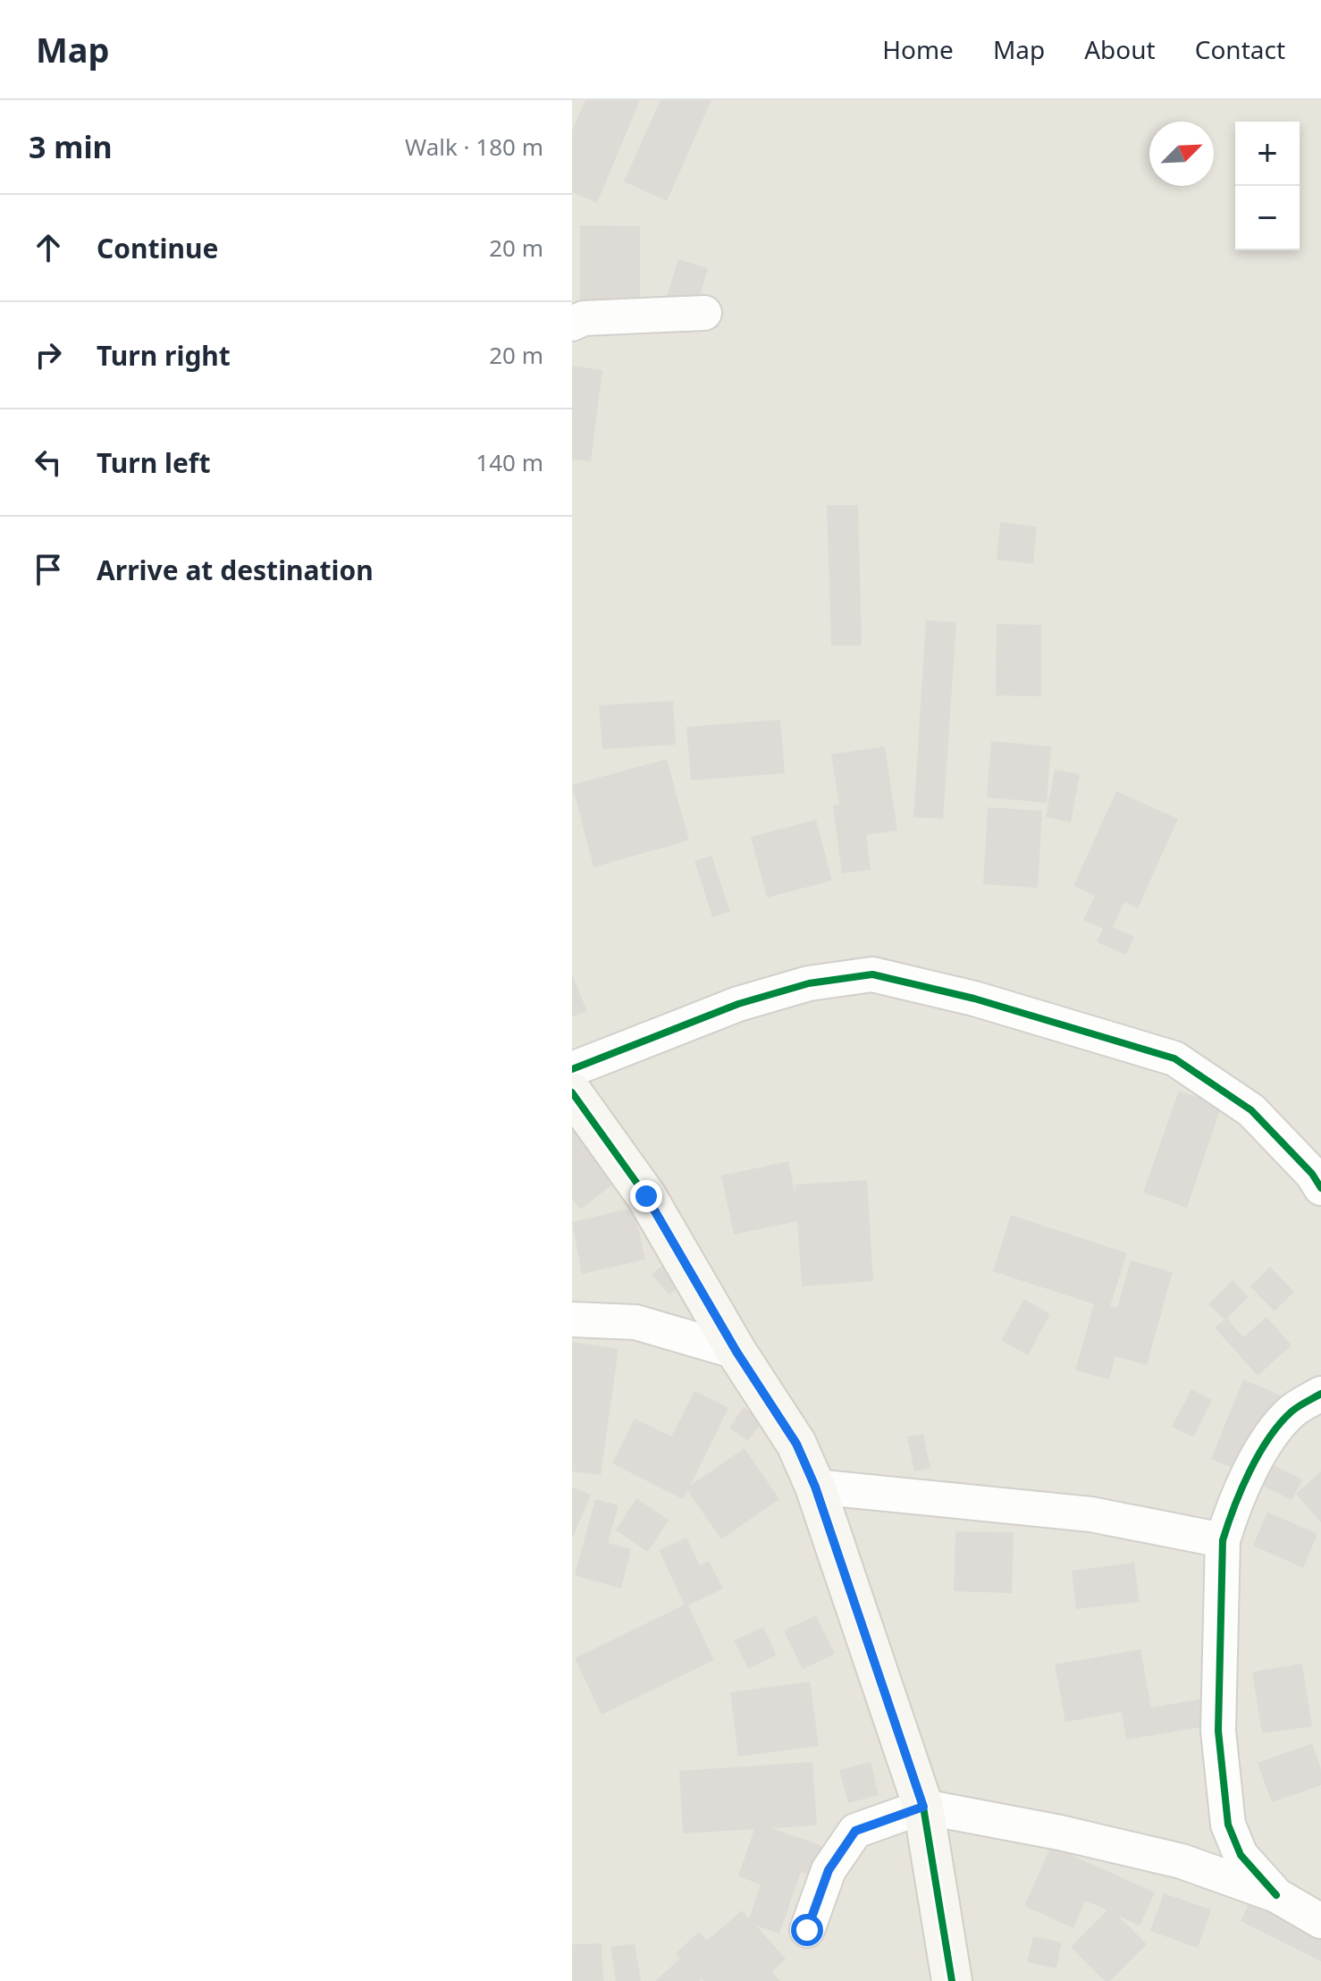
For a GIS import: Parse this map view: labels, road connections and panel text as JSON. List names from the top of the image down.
{
  "north": "top right",
  "page": {
    "header": "Map",
    "nav": [
      "Home",
      "Map",
      "About",
      "Contact"
    ],
    "heading": ["3 min", "Walk · 180 m"],
    "map_buttons": ["+", "−"],
    "list": [
      ["Continue", "20 m"],
      ["Turn right", "20 m"],
      ["Turn left", "140 m"],
      "Arrive at destination"
    ]
  }
}
